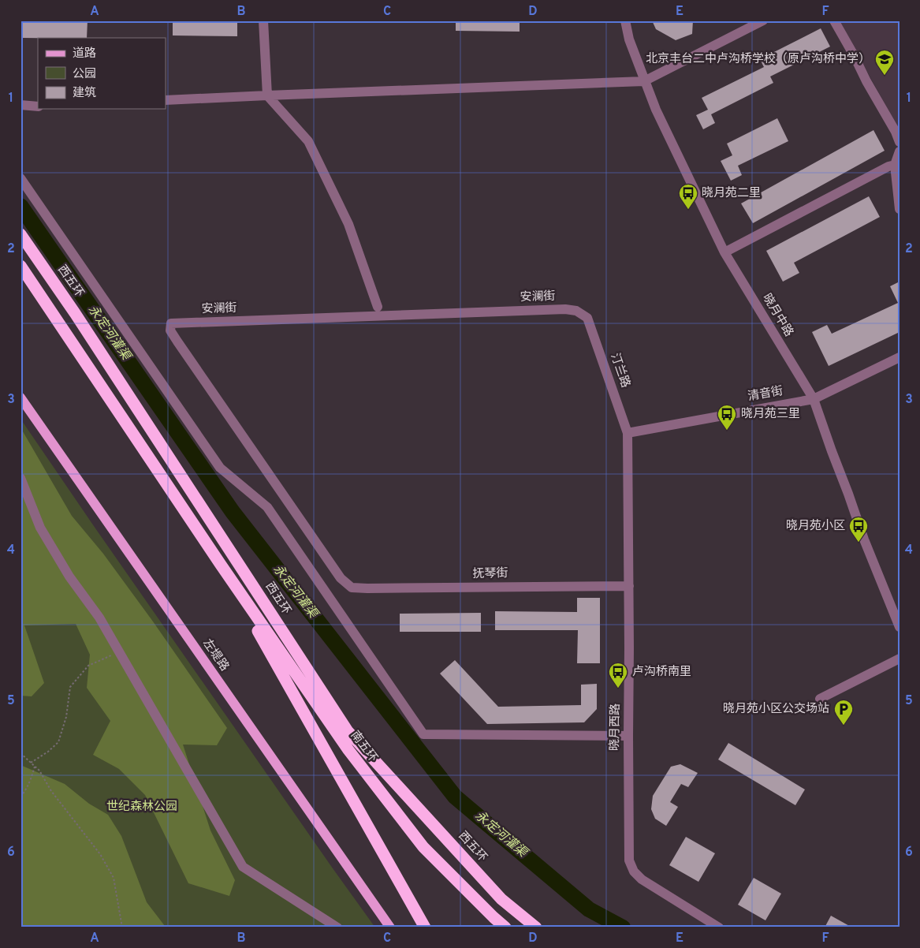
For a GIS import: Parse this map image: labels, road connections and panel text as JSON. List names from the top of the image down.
{
  "streets": {
    "highway": ["西五环", "南五环"],
    "main road": ["左堤路"],
    "street": [
      "安澜街",
      "晓月中路",
      "汀兰路",
      "清音街",
      "抚琴街",
      "晓月西路"
    ]
  },
  "crossings": [
    ["安澜街", "汀兰路"],
    ["安澜街", "抚琴街"],
    ["晓月中路", "清音街"],
    ["汀兰路", "清音街"],
    ["汀兰路", "晓月西路"],
    ["清音街", "晓月西路"],
    ["抚琴街", "晓月西路"]
  ],
  "water": ["永定河灌渠"],
  "parks": ["世纪森林公园"],
  "places": {
    "school or university": ["北京丰台二中卢沟桥学校（原卢沟桥中学）"],
    "bus stop": [
      "晓月苑二里",
      "晓月苑三里",
      "晓月苑小区",
      "卢沟桥南里"
    ],
    "parking": ["晓月苑小区公交场站"]
  },
  "legend": ["道路", "公园", "建筑"],
  "grid": {
    "columns": [
      "A",
      "B",
      "C",
      "D",
      "E",
      "F"
    ],
    "rows": [
      "1",
      "2",
      "3",
      "4",
      "5",
      "6"
    ]
  }
}
